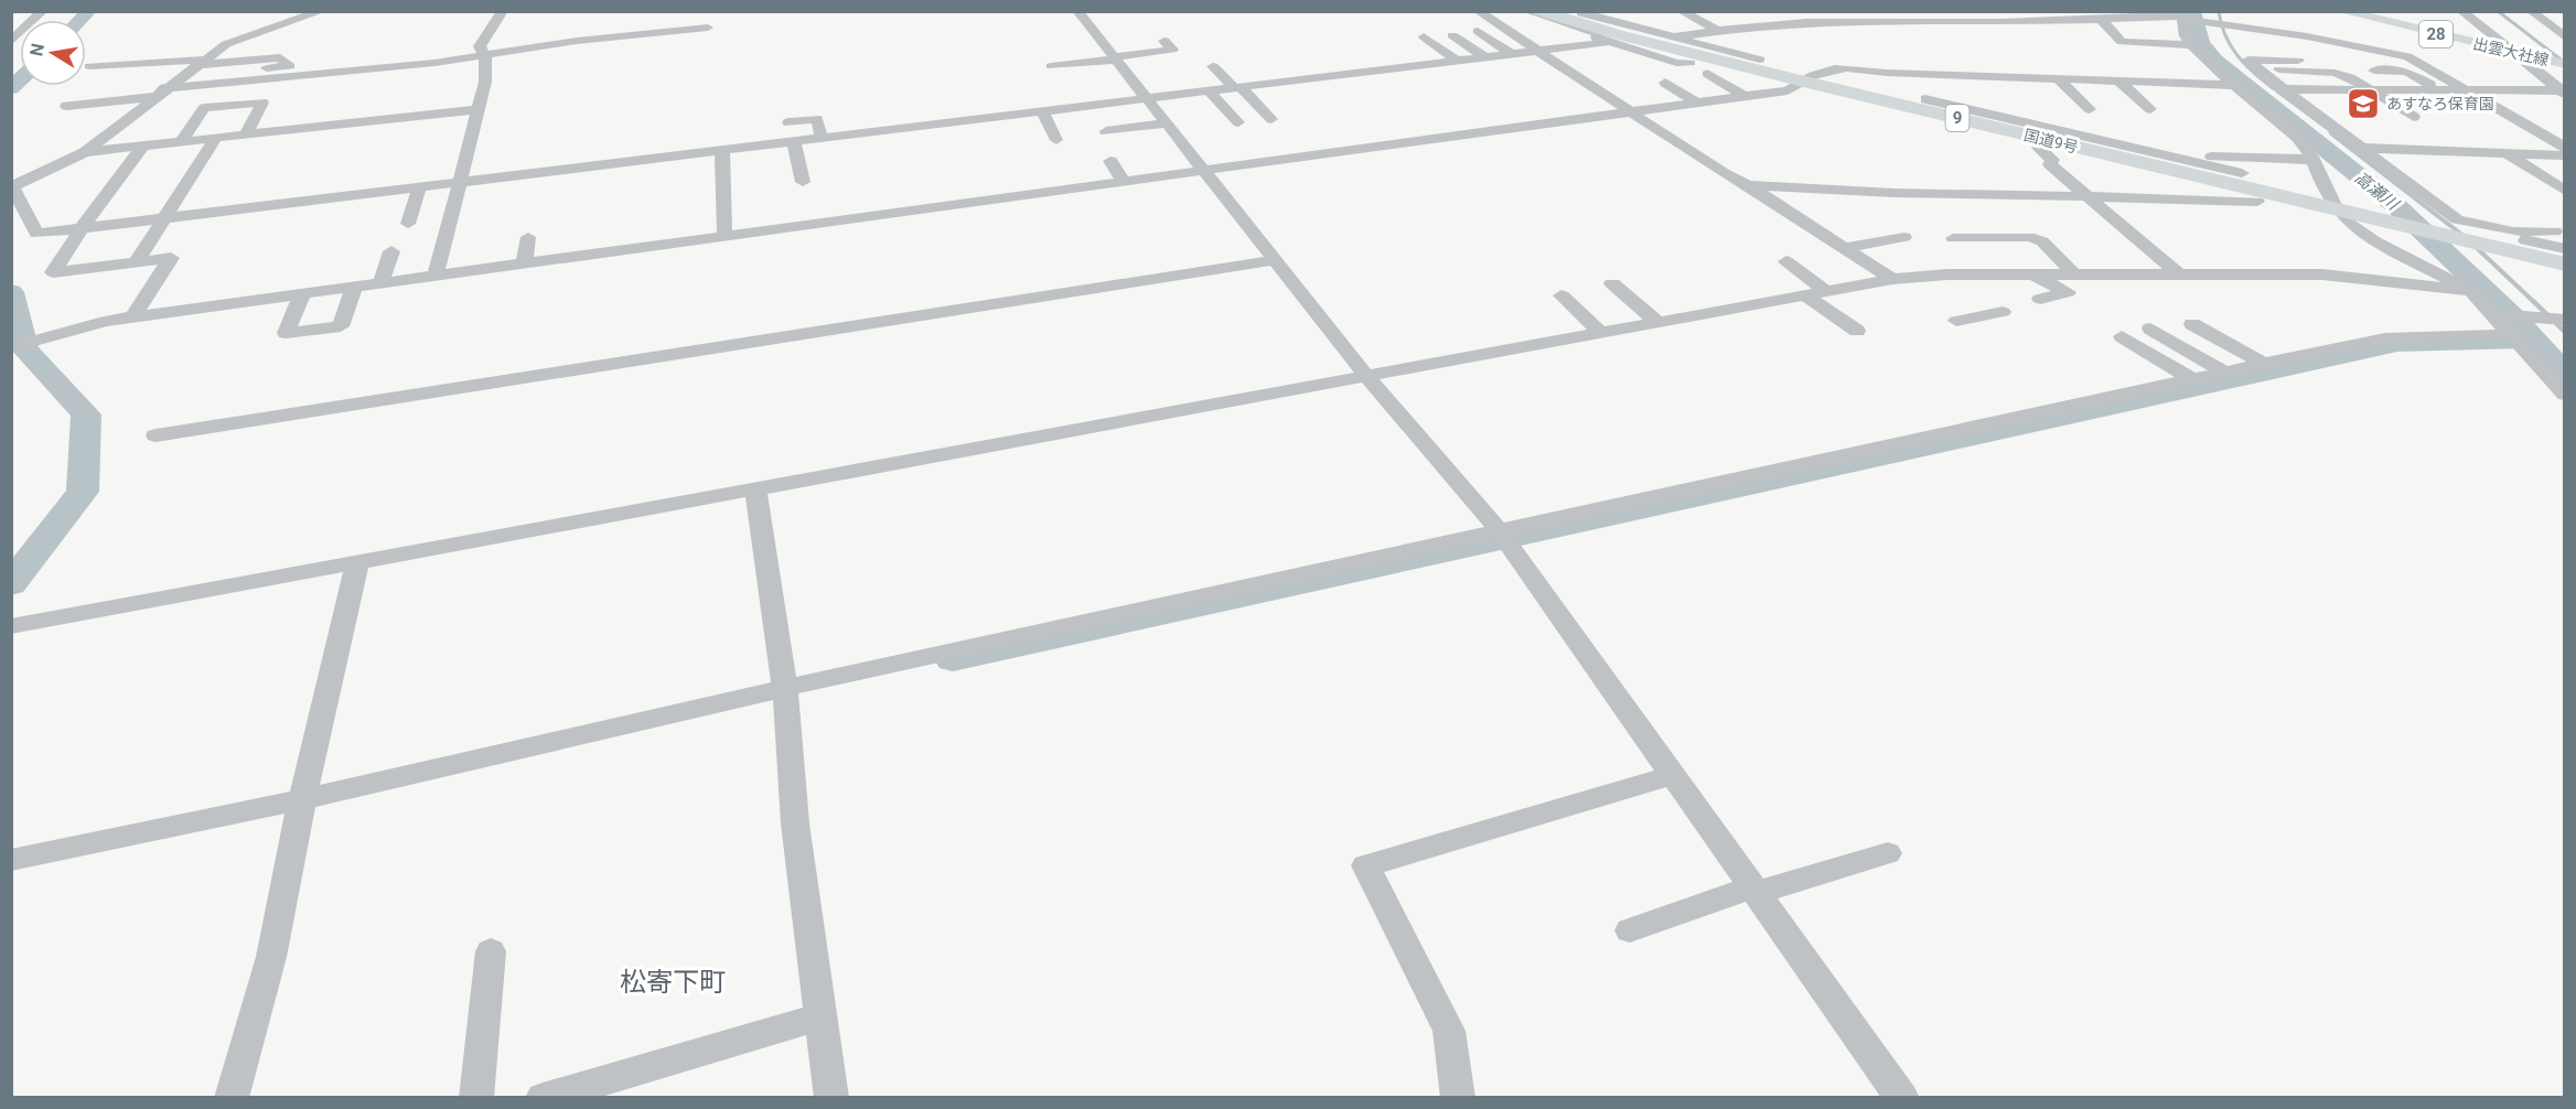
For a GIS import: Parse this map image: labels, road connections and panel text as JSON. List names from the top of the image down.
{
  "streets": {
    "highway": ["9", "国道9号"],
    "main road": ["28", "出雲大社線"]
  },
  "districts": ["松寄下町"],
  "water": ["高瀬川"],
  "places": {
    "school or university": ["あすなろ保育園"]
  },
  "north": "left"
}
